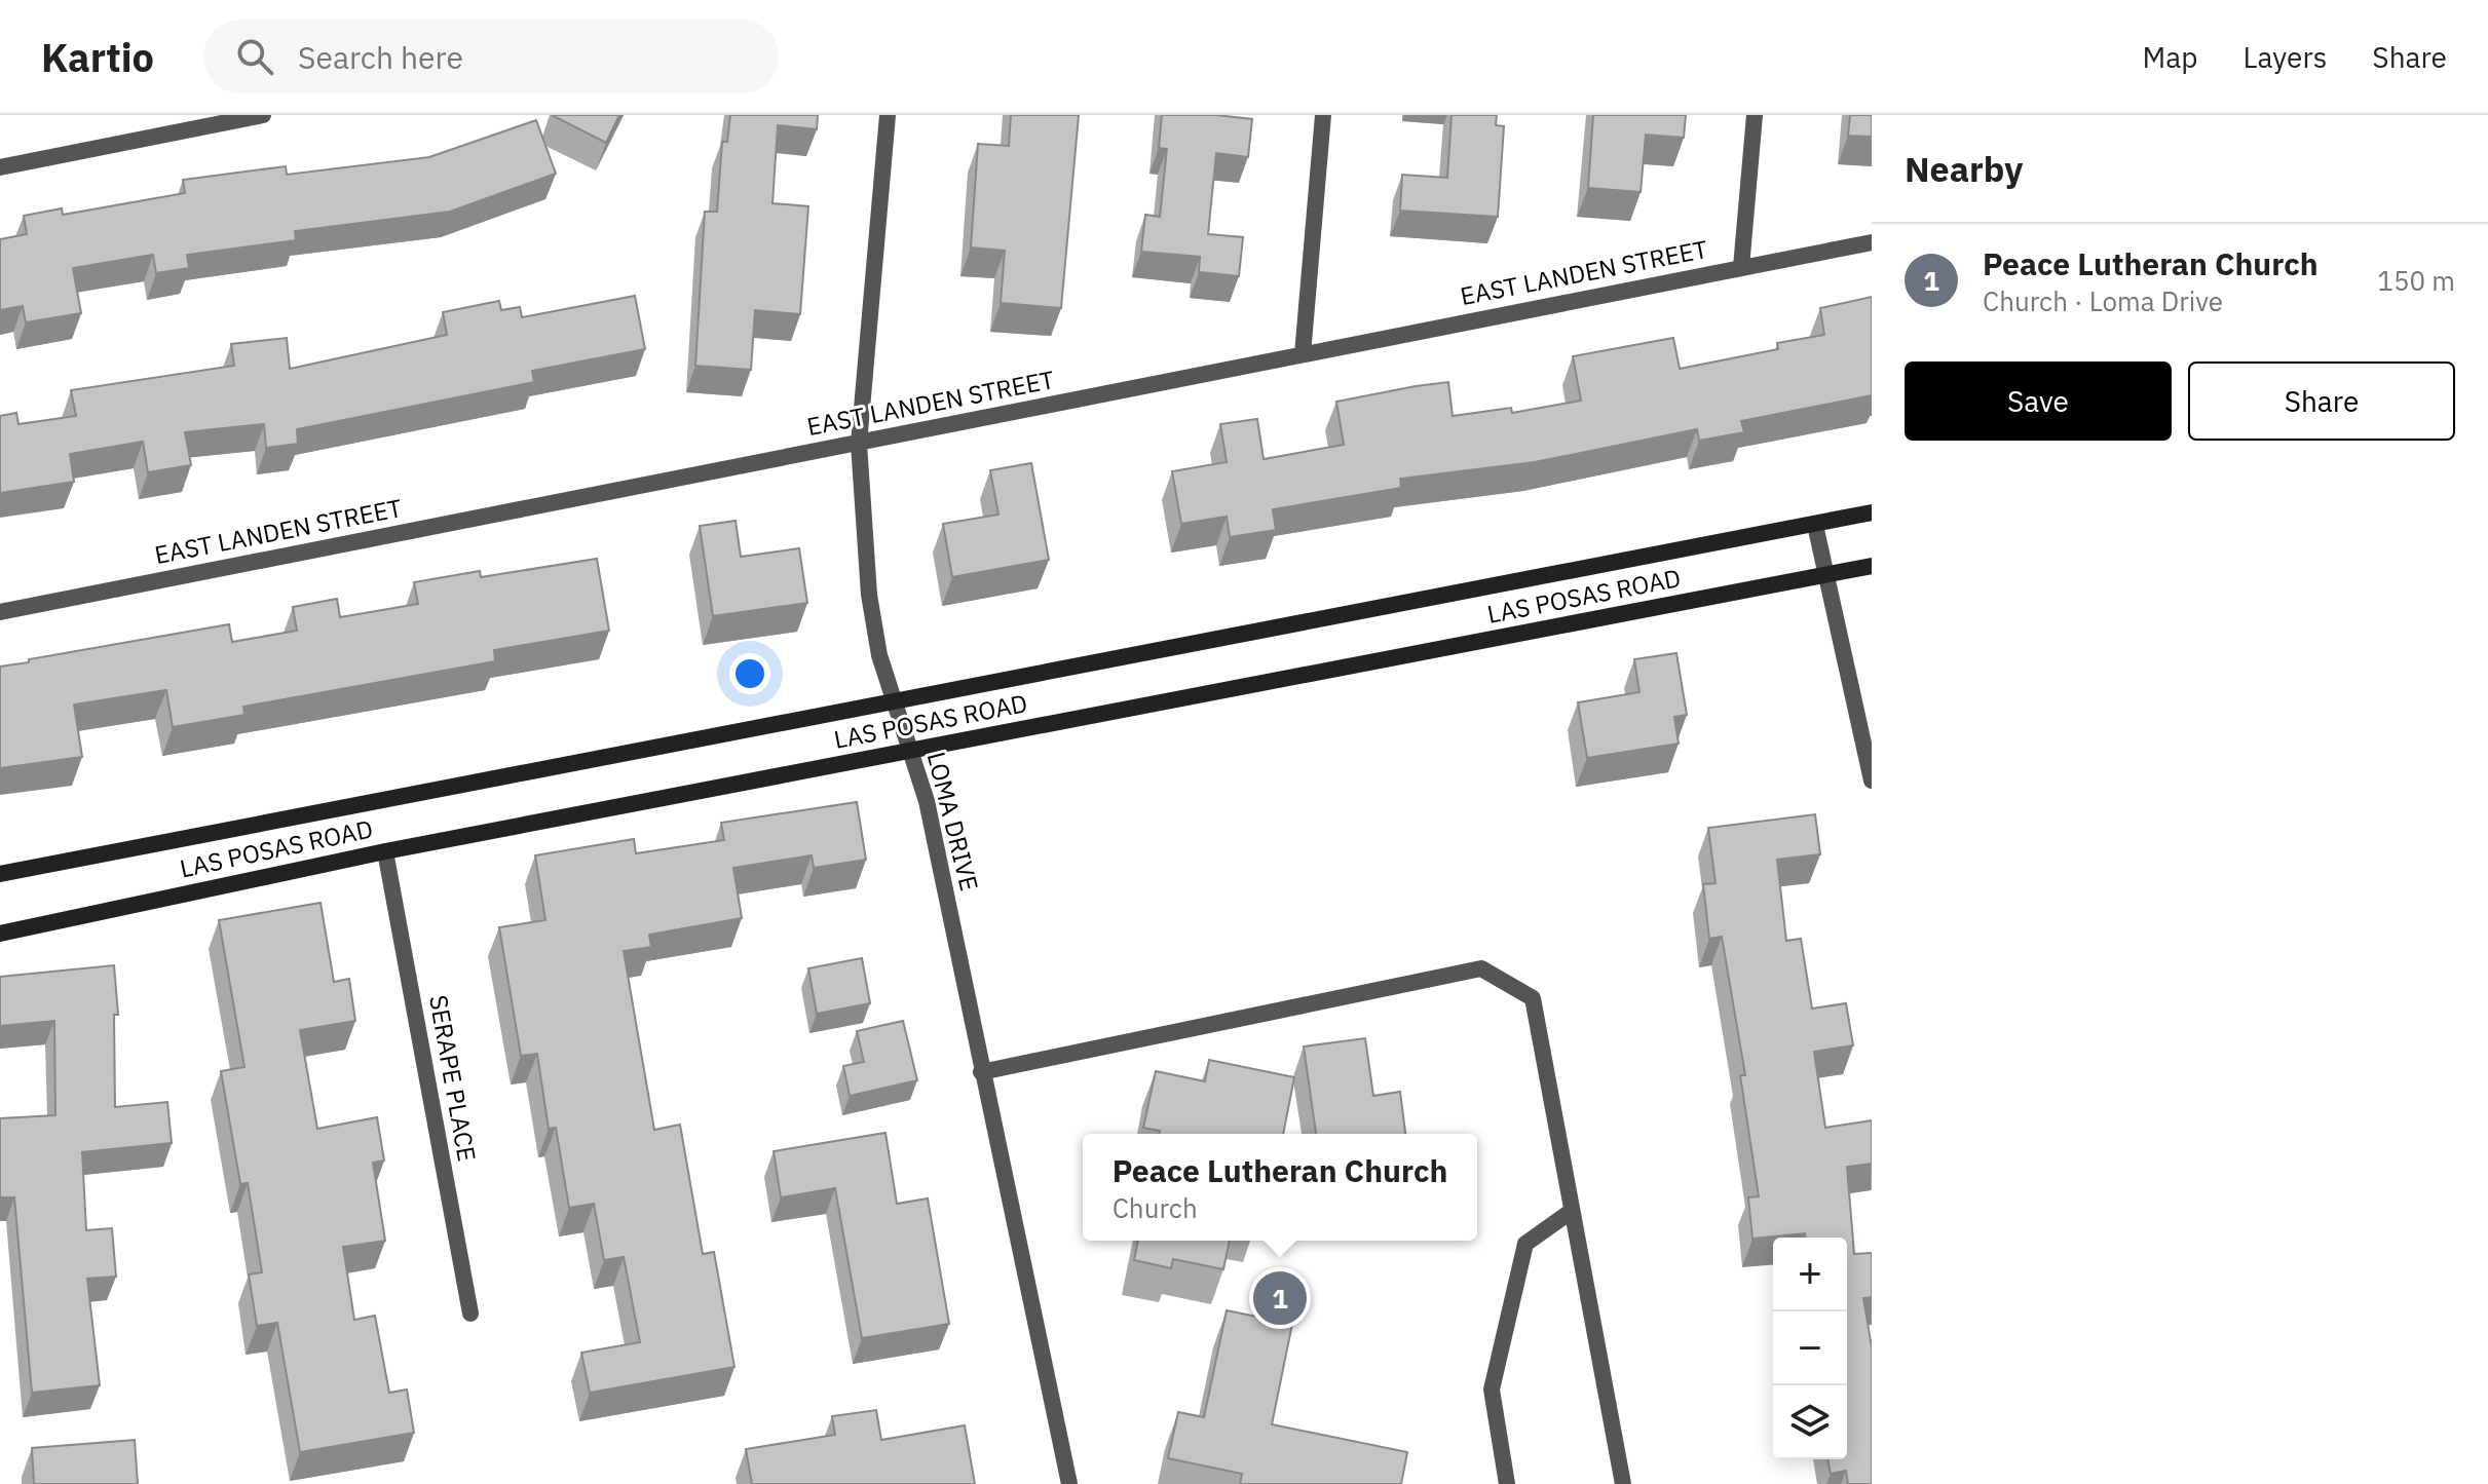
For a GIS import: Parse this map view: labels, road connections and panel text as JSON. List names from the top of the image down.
{
  "streets": {
    "main road": ["LAS POSAS ROAD"],
    "street": ["EAST LANDEN STREET", "LOMA DRIVE", "SERAPE PLACE"]
  },
  "crossings": [
    ["EAST LANDEN STREET", "LOMA DRIVE"],
    ["LAS POSAS ROAD", "LOMA DRIVE"],
    ["LAS POSAS ROAD", "SERAPE PLACE"]
  ],
  "page": {
    "header": "Kartio",
    "search": "Search here",
    "nav": ["Map", "Layers", "Share"],
    "heading": "Nearby",
    "list": [
      {
        "mark": "1",
        "name": "Peace Lutheran Church",
        "note": "Church · Loma Drive",
        "value": "150 m"
      }
    ],
    "buttons": ["Save", "Share"],
    "popup": ["Peace Lutheran Church", "Church"],
    "map_buttons": ["+", "−"],
    "pins": "1"
  }
}
